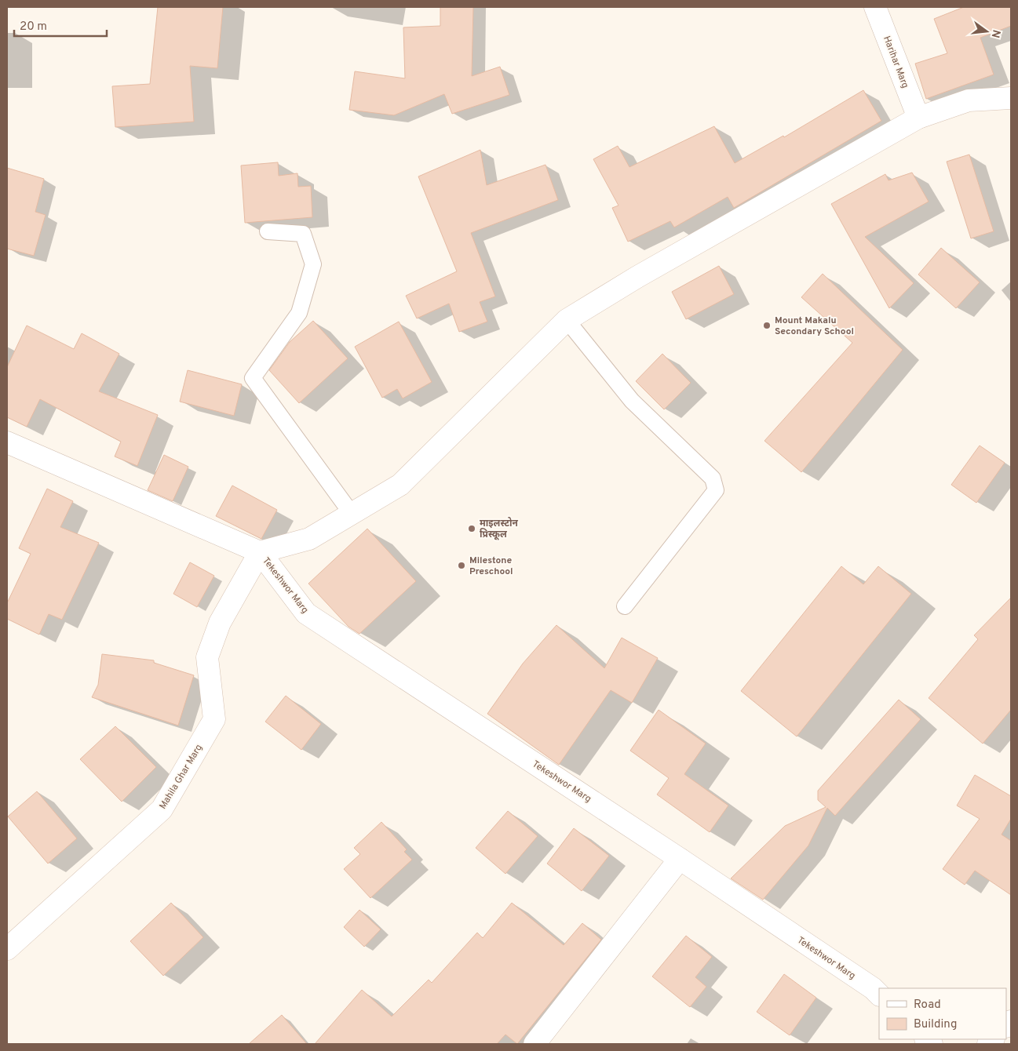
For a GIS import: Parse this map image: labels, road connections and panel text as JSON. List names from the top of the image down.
{
  "streets": {
    "street": ["Harihar Marg", "Tekeshwor Marg", "Mahila Ghar Marg"]
  },
  "crossings": [
    ["Tekeshwor Marg", "Mahila Ghar Marg"]
  ],
  "places": ["Mount Makalu Secondary School", "माइलस्टोन प्रिस्कूल", "Milestone Preschool"],
  "legend": ["Road", "Building"],
  "scale_bar": "20 m",
  "north": "right"
}
